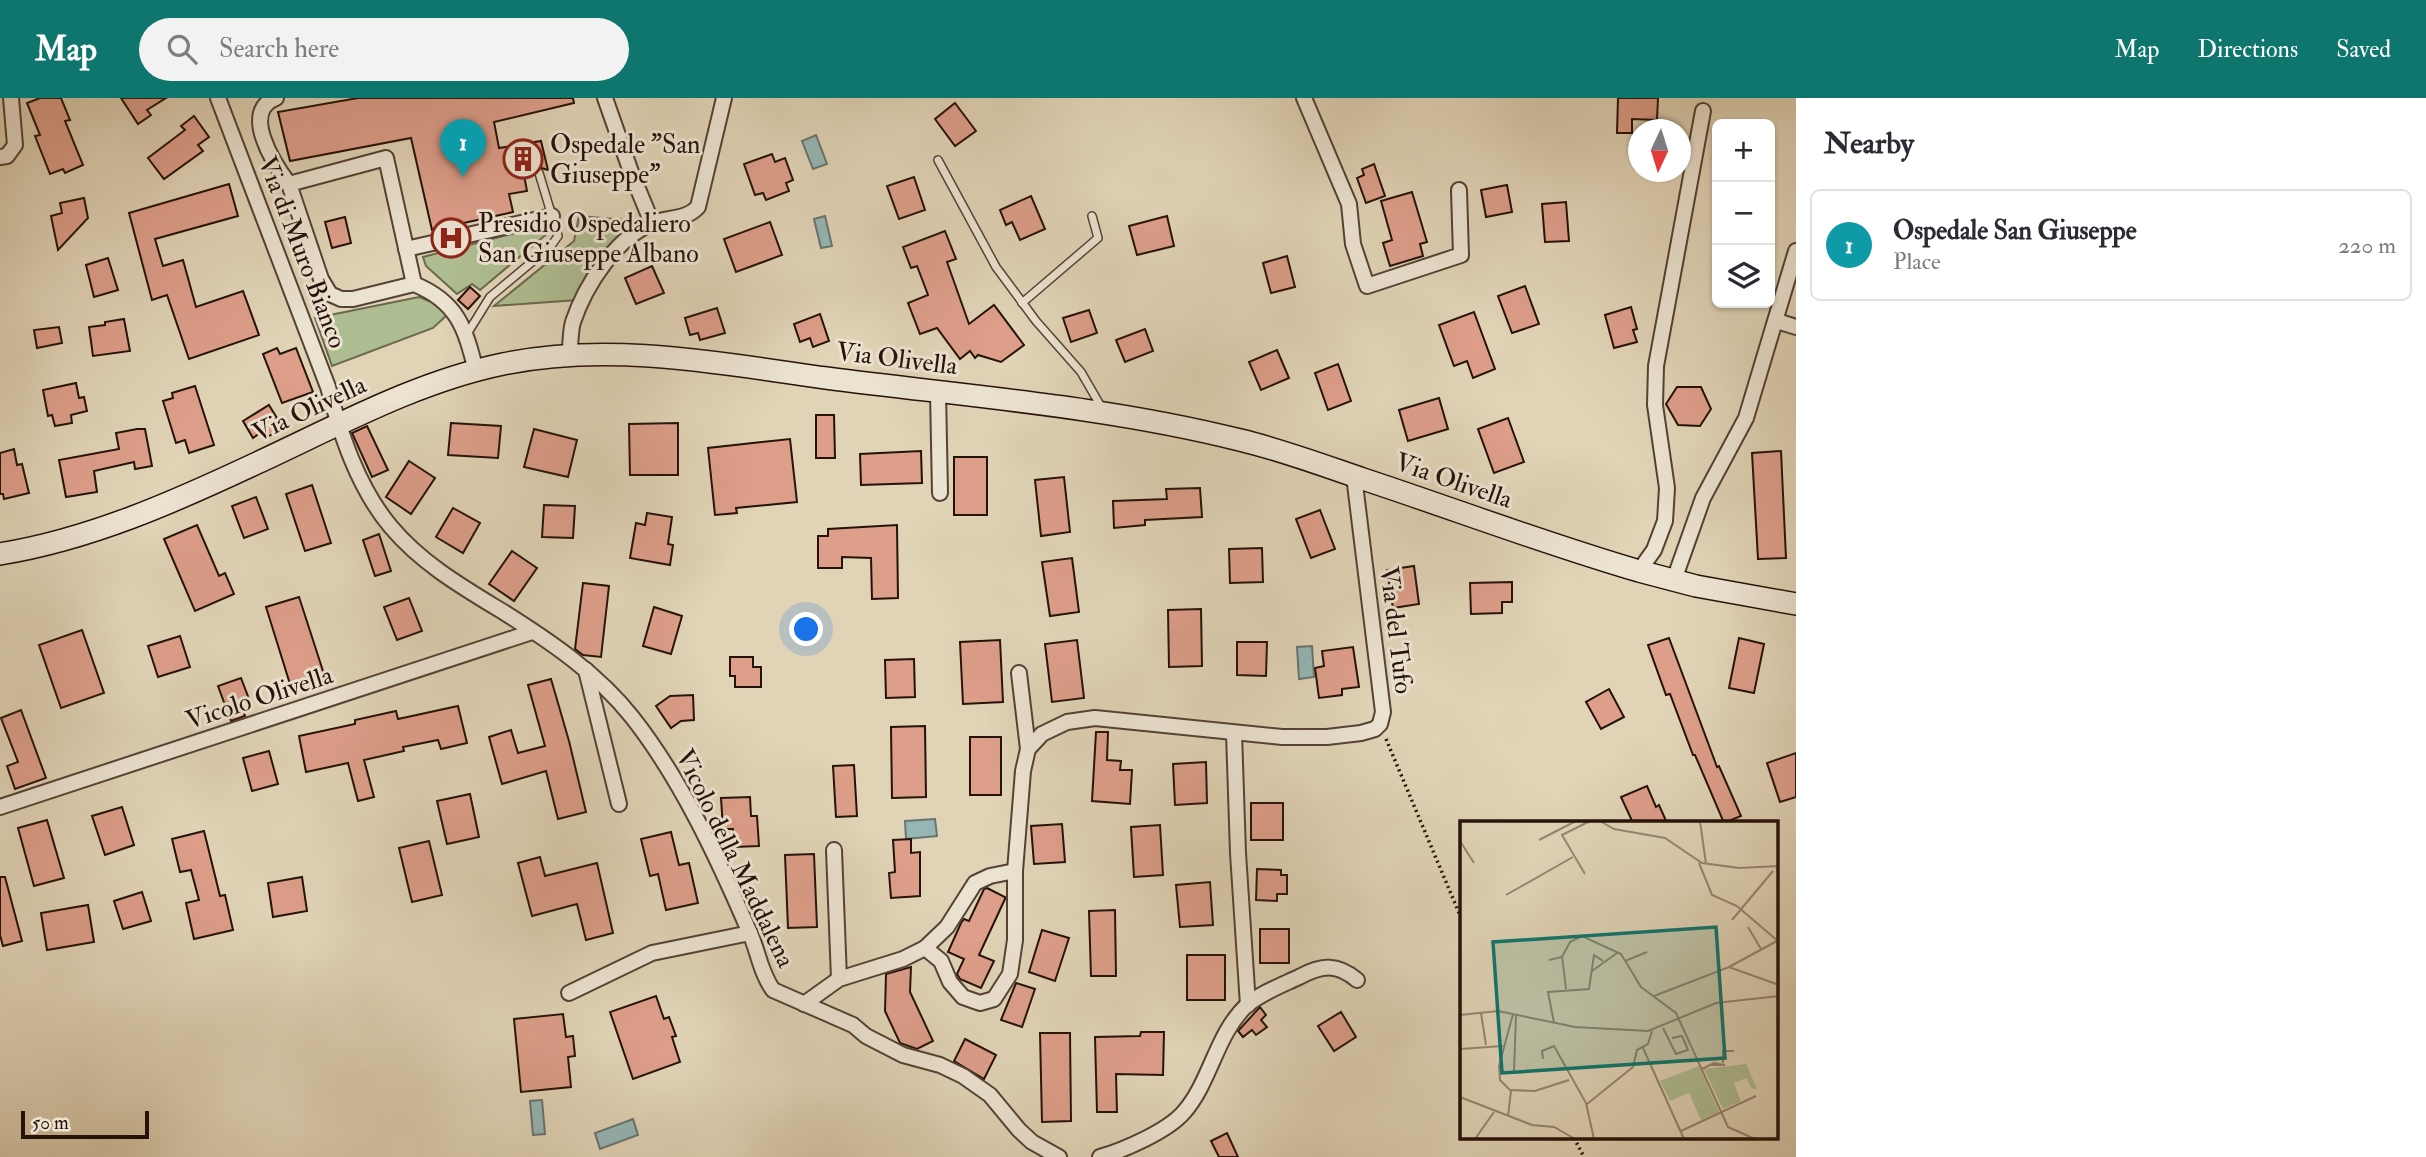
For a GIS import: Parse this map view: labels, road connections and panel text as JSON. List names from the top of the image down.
{
  "streets": {
    "main road": ["Via Olivella"],
    "street": [
      "Via di Muro Bianco",
      "Via del Tufo",
      "Vicolo Olivella",
      "Vicolo della Maddalena"
    ]
  },
  "crossings": [
    ["Via di Muro Bianco", "Via Olivella"],
    ["Via di Muro Bianco", "Vicolo della Maddalena"],
    ["Via Olivella", "Via del Tufo"],
    ["Via Olivella", "Vicolo della Maddalena"],
    ["Vicolo Olivella", "Vicolo della Maddalena"]
  ],
  "places": {
    "building": ["Ospedale \"San Giuseppe\""],
    "hospital": ["Presidio Ospedaliero San Giuseppe Albano"]
  },
  "scale_bar": "50 m",
  "north": "bottom",
  "page": {
    "header": "Map",
    "search": "Search here",
    "nav": ["Map", "Directions", "Saved"],
    "heading": "Nearby",
    "map_buttons": ["+", "−"],
    "pins": "1",
    "list": [
      {
        "mark": "1",
        "name": "Ospedale San Giuseppe",
        "note": "Place",
        "value": "220 m"
      }
    ],
    "scale": "50 m"
  }
}
